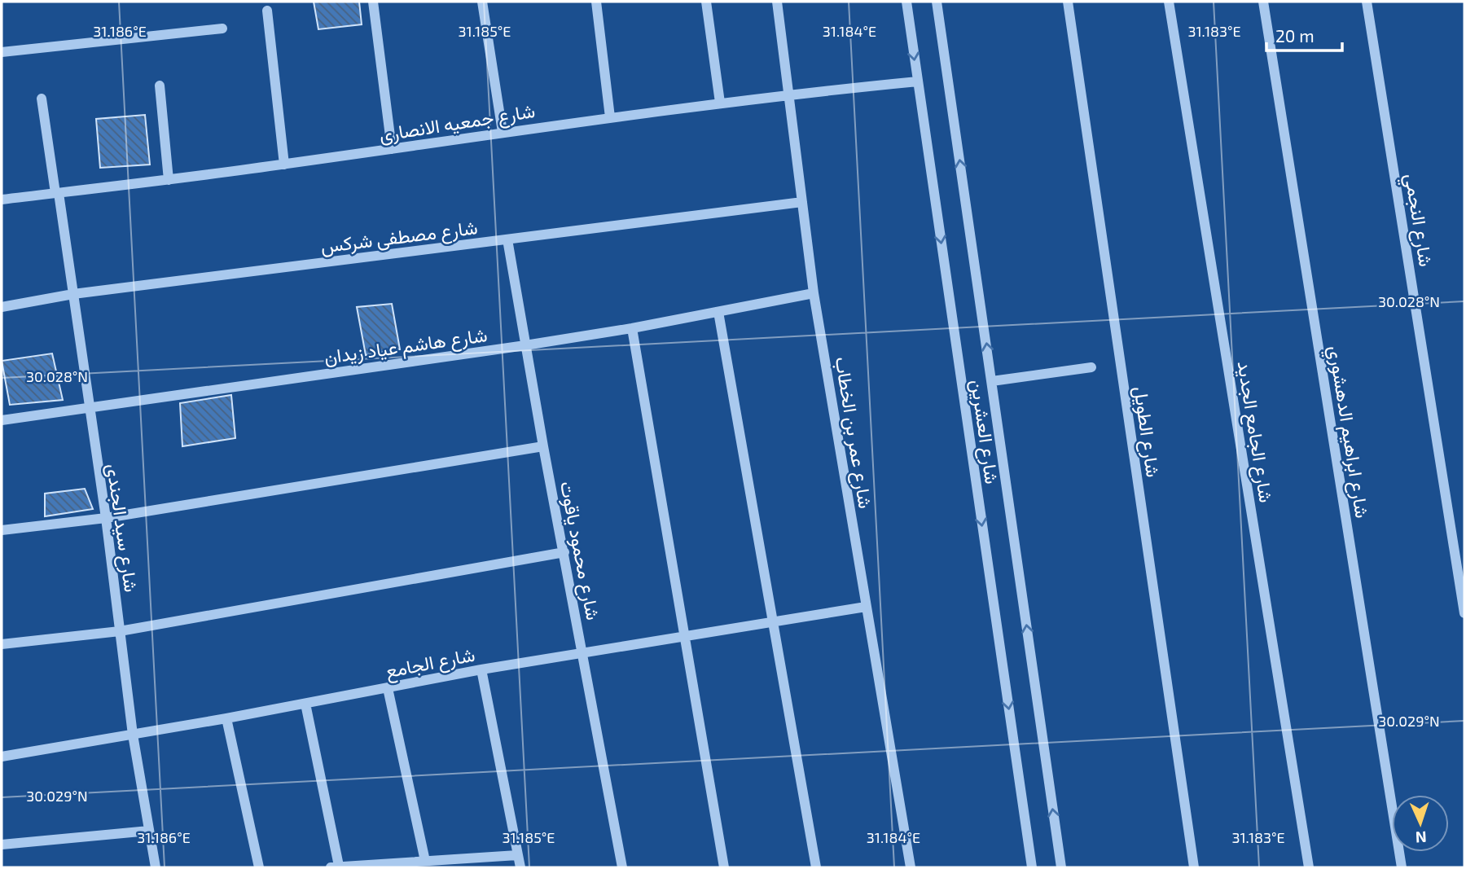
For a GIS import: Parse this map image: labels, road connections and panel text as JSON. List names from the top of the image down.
{
  "streets": {
    "street": [
      "شارع جمعيه الانصارى",
      "شارع النجمي",
      "شارع مصطفى شركس",
      "شارع هاشم عياد زيدان",
      "شارع العشرين",
      "شارع الطويل",
      "شارع الجامع الجديد",
      "شارع ابراهيم الدهشوري",
      "شارع عمر بن الخطاب",
      "شارع سيد الجندى",
      "شارع محمود ياقوت",
      "شارع الجامع"
    ]
  },
  "crossings": [
    ["شارع جمعيه الانصارى", "شارع العشرين"],
    ["شارع جمعيه الانصارى", "شارع عمر بن الخطاب"],
    ["شارع جمعيه الانصارى", "شارع سيد الجندى"],
    ["شارع مصطفى شركس", "شارع عمر بن الخطاب"],
    ["شارع مصطفى شركس", "شارع سيد الجندى"],
    ["شارع مصطفى شركس", "شارع محمود ياقوت"],
    ["شارع هاشم عياد زيدان", "شارع عمر بن الخطاب"],
    ["شارع هاشم عياد زيدان", "شارع سيد الجندى"],
    ["شارع هاشم عياد زيدان", "شارع محمود ياقوت"],
    ["شارع عمر بن الخطاب", "شارع الجامع"],
    ["شارع سيد الجندى", "شارع الجامع"],
    ["شارع محمود ياقوت", "شارع الجامع"]
  ],
  "scale_bar": "20 m",
  "north": "bottom",
  "coordinates": [
    "31.186°E",
    "31.185°E",
    "31.184°E",
    "31.183°E",
    "30.028°N",
    "30.029°N"
  ]
}
